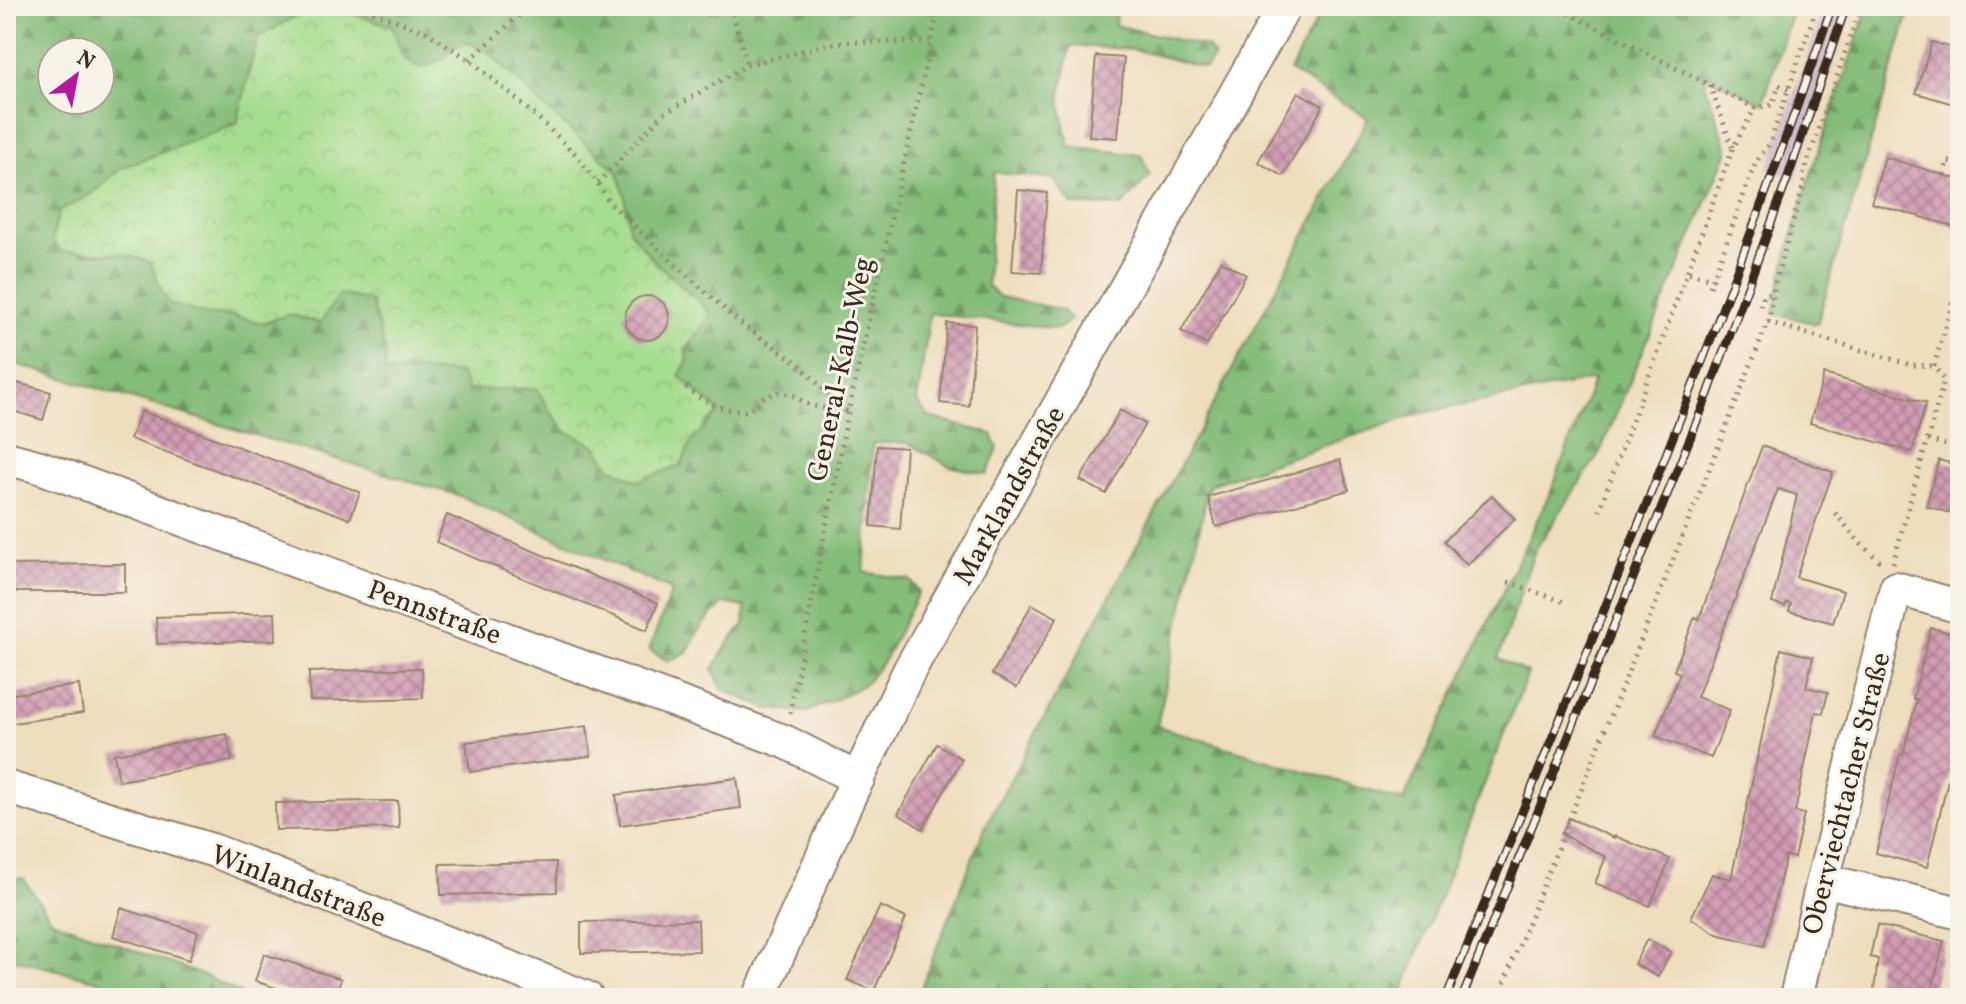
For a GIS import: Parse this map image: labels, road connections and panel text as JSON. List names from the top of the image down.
{
  "streets": {
    "street": [
      "Marklandstraße",
      "Pennstraße",
      "Oberviechtacher Straße",
      "Winlandstraße"
    ],
    "path": ["General-Kalb-Weg"]
  },
  "crossings": [
    ["General-Kalb-Weg", "Pennstraße"],
    ["Marklandstraße", "Pennstraße"]
  ],
  "north": "top right"
}
